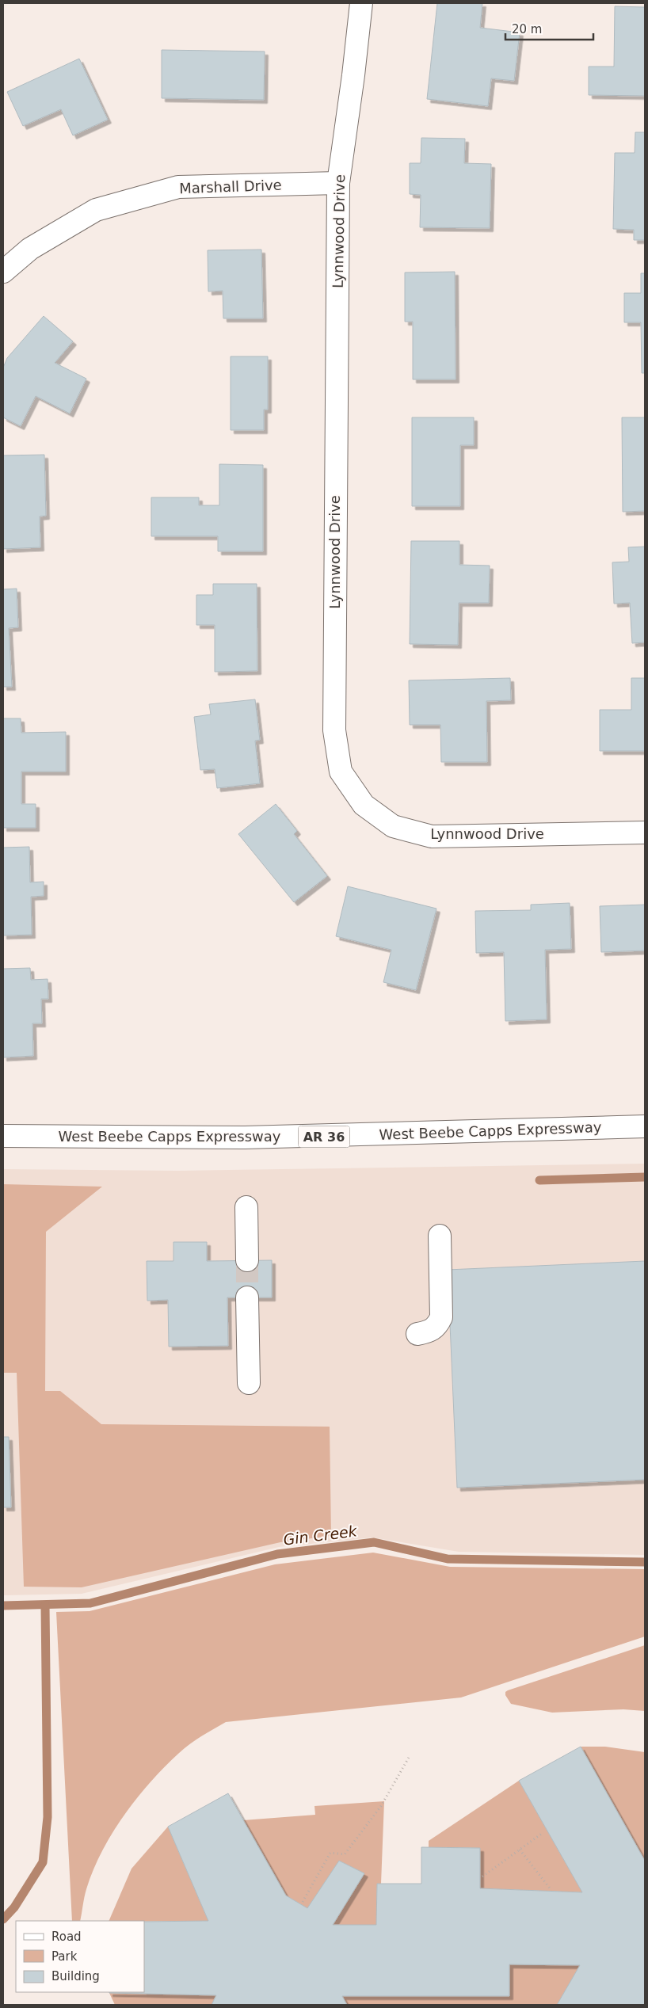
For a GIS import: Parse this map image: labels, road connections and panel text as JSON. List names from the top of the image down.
{
  "streets": {
    "street": [
      "Marshall Drive",
      "Lynnwood Drive",
      "West Beebe Capps Expressway",
      "AR 36"
    ]
  },
  "crossings": [
    ["Marshall Drive", "Lynnwood Drive"]
  ],
  "water": ["Gin Creek"],
  "legend": ["Road", "Park", "Building"],
  "scale_bar": "20 m"
}
